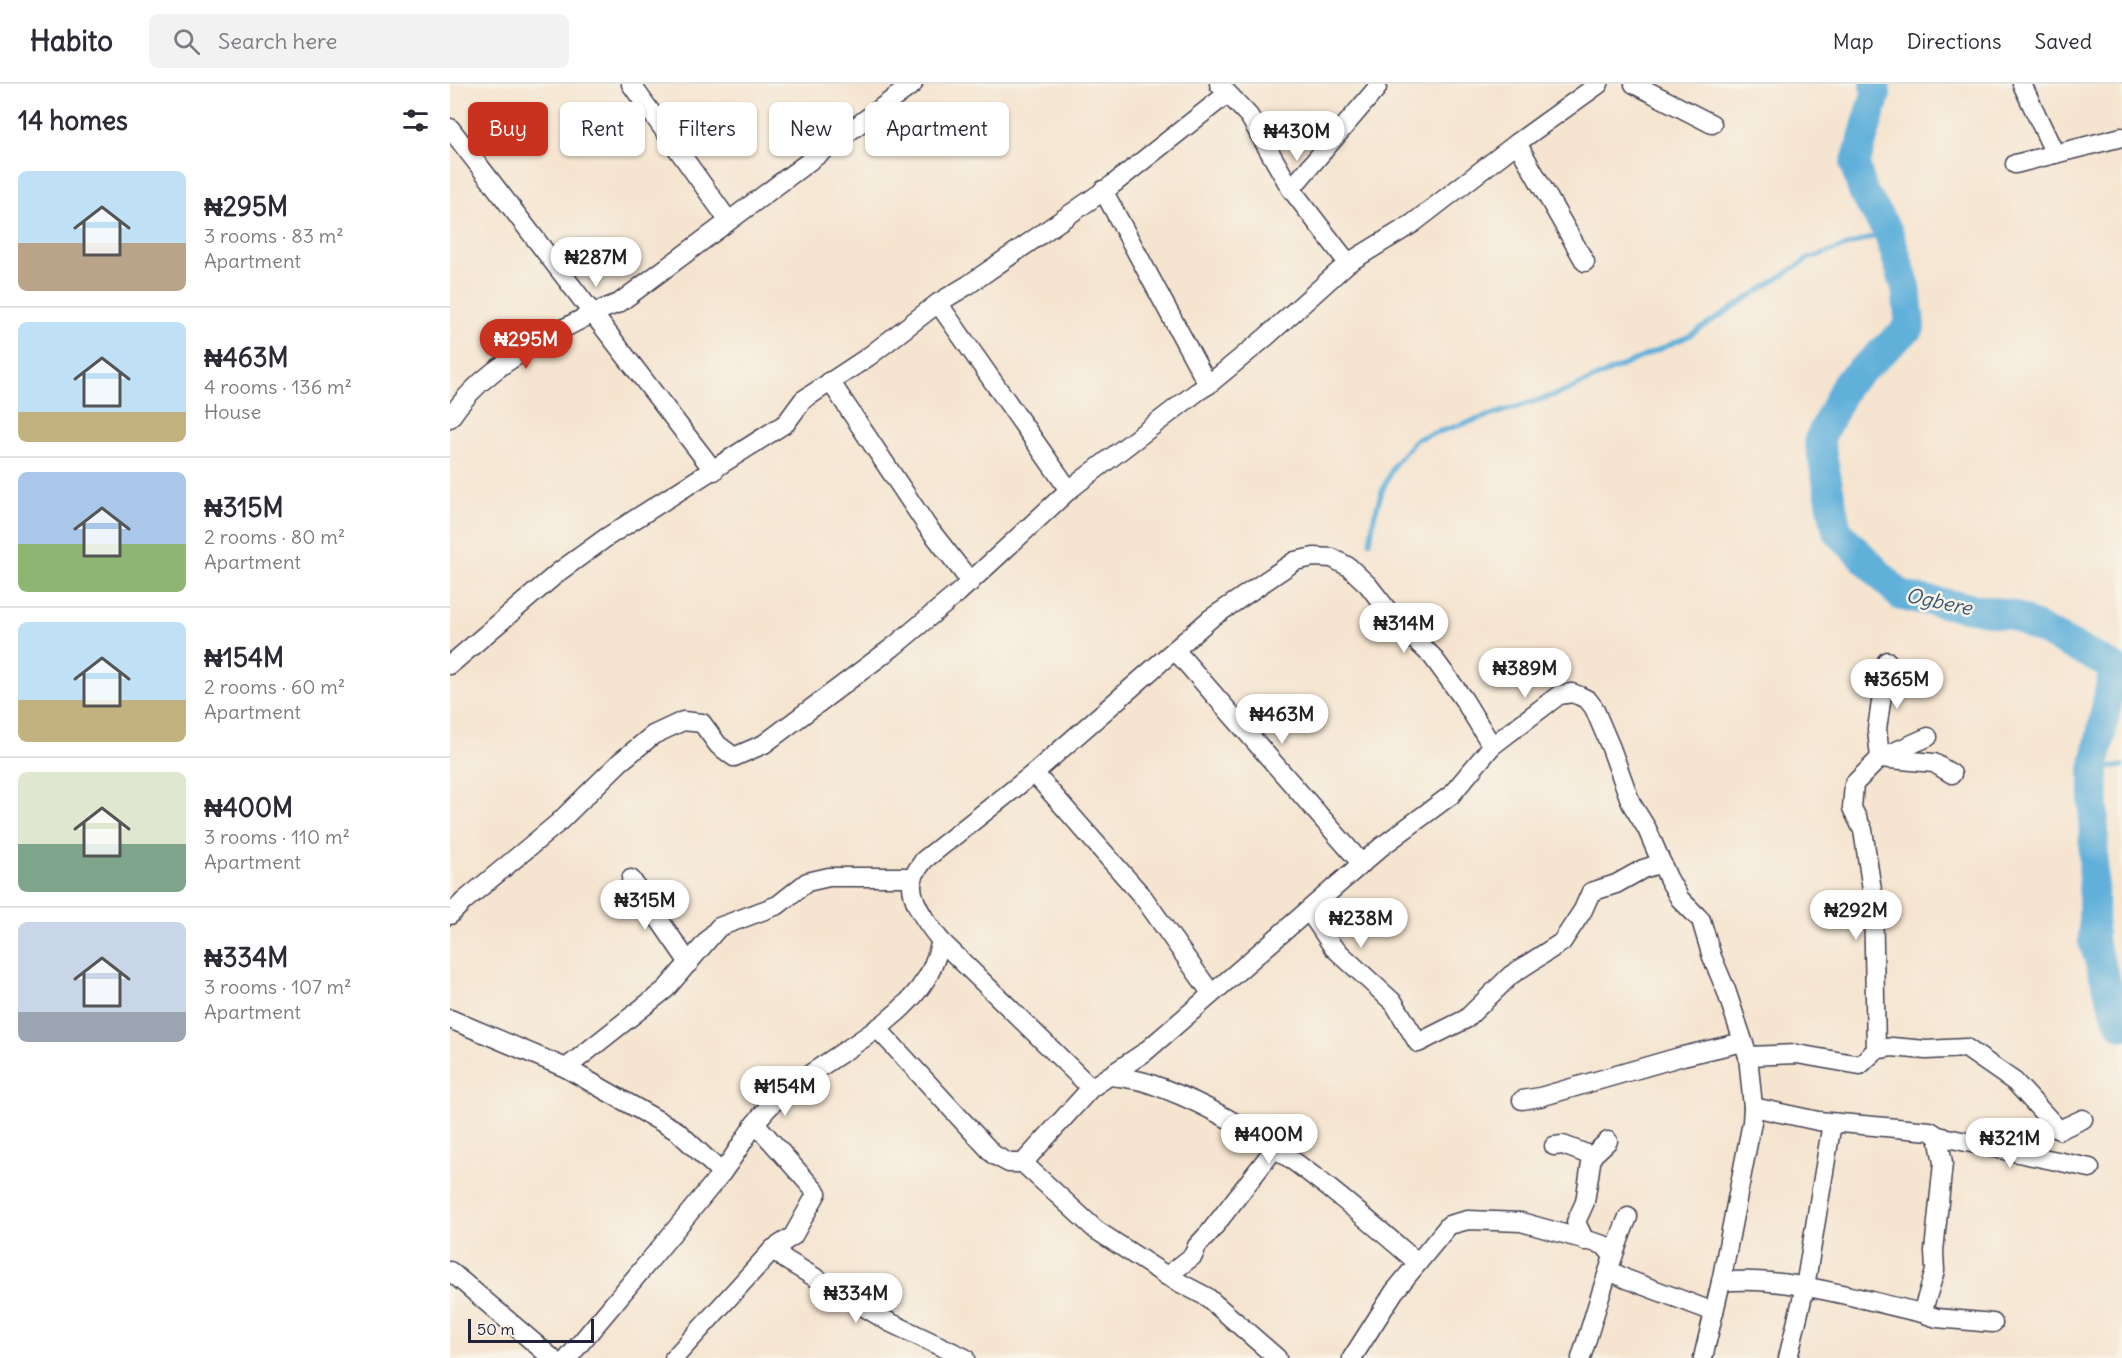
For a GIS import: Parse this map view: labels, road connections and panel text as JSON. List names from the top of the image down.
{
  "water": ["Ogbere"],
  "scale_bar": "50 m",
  "page": {
    "header": "Habito",
    "search": "Search here",
    "nav": ["Map", "Directions", "Saved"],
    "heading": "14 homes",
    "chip": [
      "Buy",
      "Rent",
      "Filters",
      "New",
      "Apartment"
    ],
    "price": [
      "₦430M",
      "₦287M",
      "₦295M",
      "₦314M",
      "₦389M",
      "₦365M",
      "₦463M",
      "₦315M",
      "₦292M",
      "₦238M",
      "₦154M",
      "₦400M",
      "₦321M",
      "₦334M"
    ],
    "list": [
      {
        "name": "₦295M",
        "note": "3 rooms · 83 m² · Apartment"
      },
      {
        "name": "₦463M",
        "note": "4 rooms · 136 m² · House"
      },
      {
        "name": "₦315M",
        "note": "2 rooms · 80 m² · Apartment"
      },
      {
        "name": "₦154M",
        "note": "2 rooms · 60 m² · Apartment"
      },
      {
        "name": "₦400M",
        "note": "3 rooms · 110 m² · Apartment"
      },
      {
        "name": "₦334M",
        "note": "3 rooms · 107 m² · Apartment"
      }
    ],
    "scale": "50 m"
  }
}
